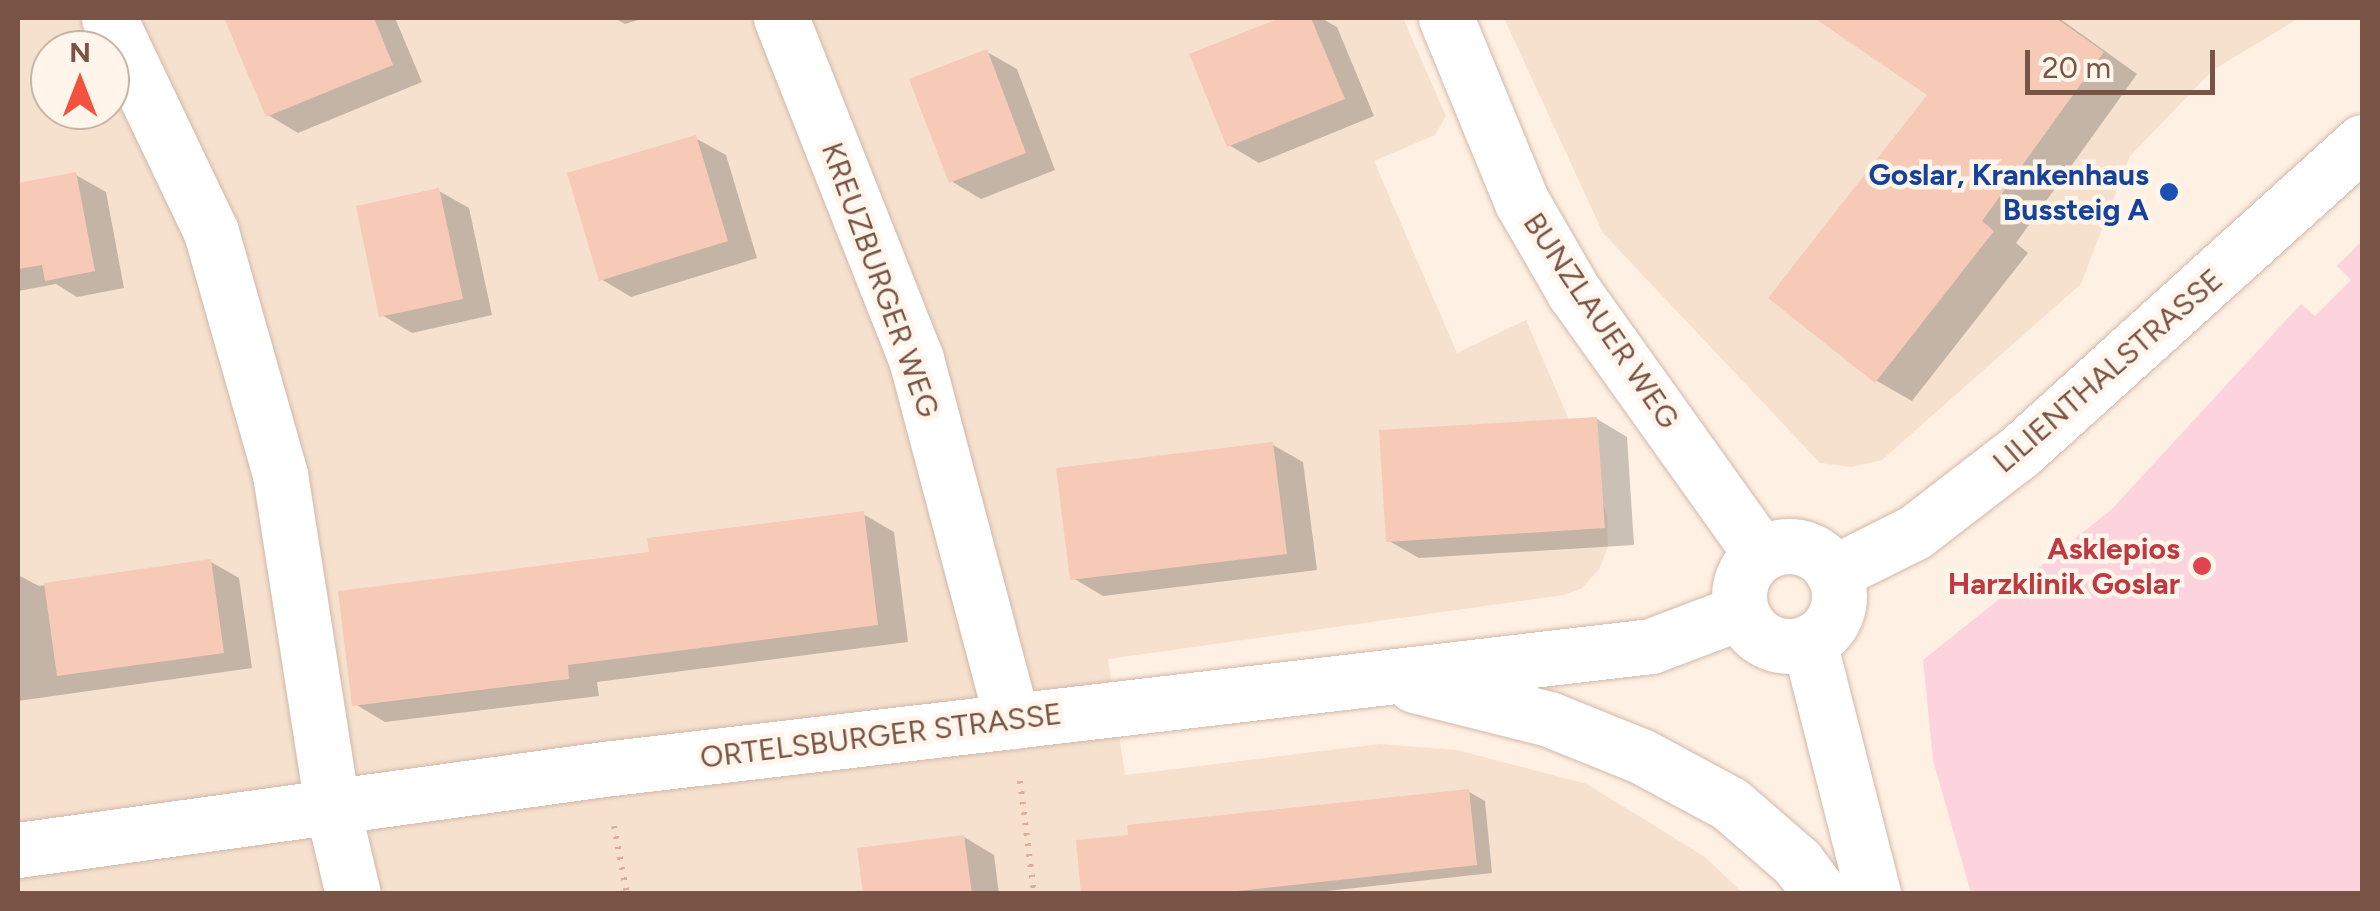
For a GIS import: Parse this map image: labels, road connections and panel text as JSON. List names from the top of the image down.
{
  "streets": {
    "street": [
      "KREUZBURGER WEG",
      "BUNZLAUER WEG",
      "LILIENTHALSTRASSE",
      "ORTELSBURGER STRASSE"
    ]
  },
  "crossings": [
    ["KREUZBURGER WEG", "ORTELSBURGER STRASSE"],
    ["BUNZLAUER WEG", "LILIENTHALSTRASSE"],
    ["BUNZLAUER WEG", "ORTELSBURGER STRASSE"],
    ["LILIENTHALSTRASSE", "ORTELSBURGER STRASSE"]
  ],
  "places": ["Goslar, Krankenhaus Bussteig A", "Asklepios Harzklinik Goslar"],
  "scale_bar": "20 m",
  "north": "top"
}
